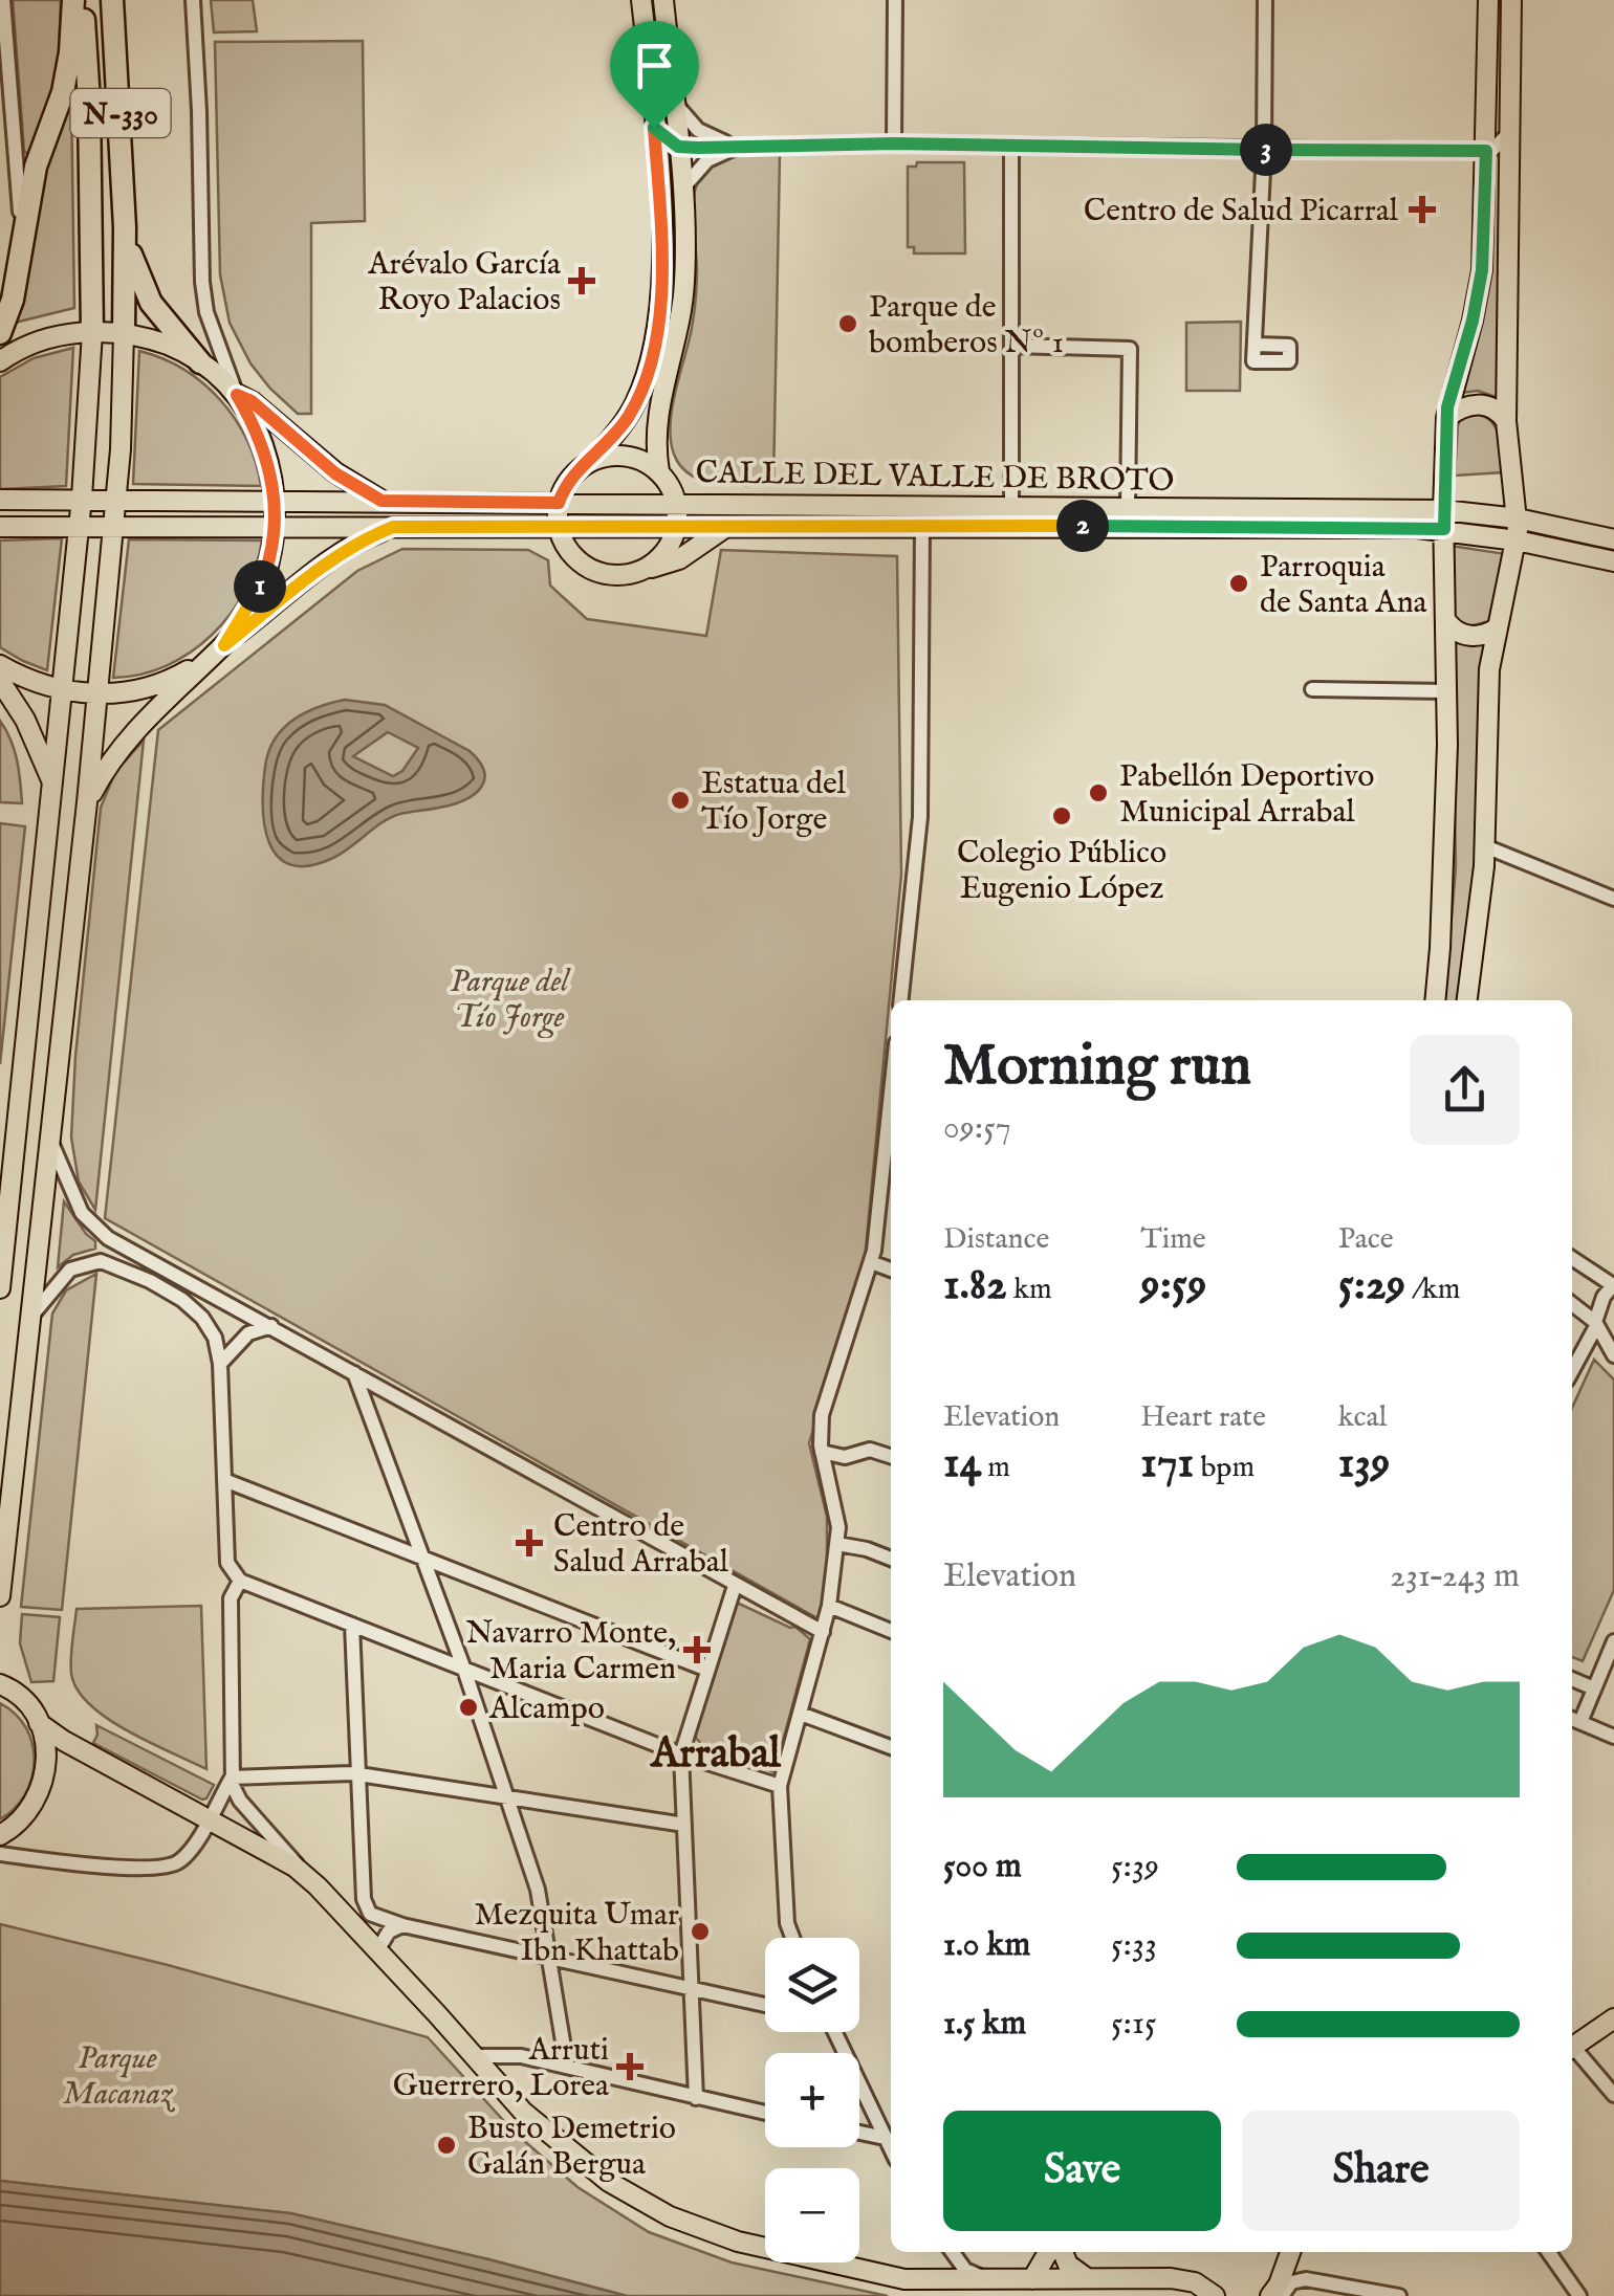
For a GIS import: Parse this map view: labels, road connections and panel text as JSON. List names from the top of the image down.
{
  "streets": {
    "highway": ["N-330"],
    "main road": ["CALLE DEL VALLE DE BROTO"]
  },
  "crossings": [
    ["N-330", "CALLE DEL VALLE DE BROTO"]
  ],
  "districts": ["Arrabal"],
  "parks": ["Parque del Tío Jorge", "Parque Macanaz"],
  "places": {
    "health": [
      "Centro de Salud Picarral",
      "Arévalo García Royo Palacios",
      "Centro de Salud Arrabal",
      "Navarro Monte, Maria Carmen",
      "Arruti Guerrero, Lorea"
    ],
    "other": [
      "Parque de bomberos Nº 1",
      "Parroquia de Santa Ana",
      "Pabellón Deportivo Municipal Arrabal",
      "Estatua del Tío Jorge",
      "Colegio Público Eugenio López",
      "Alcampo",
      "Mezquita Umar Ibn Khattab",
      "Busto Demetrio Galán Bergua"
    ]
  },
  "page": {
    "pins": ["3", "2", "1"],
    "heading": ["Morning run", "09:57"],
    "stats": [
      ["Distance", "1.82 km"],
      ["Time", "9:59"],
      ["Pace", "5:29 /km"],
      ["Elevation", "14 m"],
      ["Heart rate", "171 bpm"],
      ["kcal", "139"]
    ],
    "chart": ["Elevation", "231–243 m"],
    "list": [
      {
        "name": "500 m",
        "note": "5:39"
      },
      {
        "name": "1.0 km",
        "note": "5:33"
      },
      {
        "name": "1.5 km",
        "note": "5:15"
      }
    ],
    "map_buttons": ["+", "−"],
    "buttons": ["Save", "Share"]
  }
}
